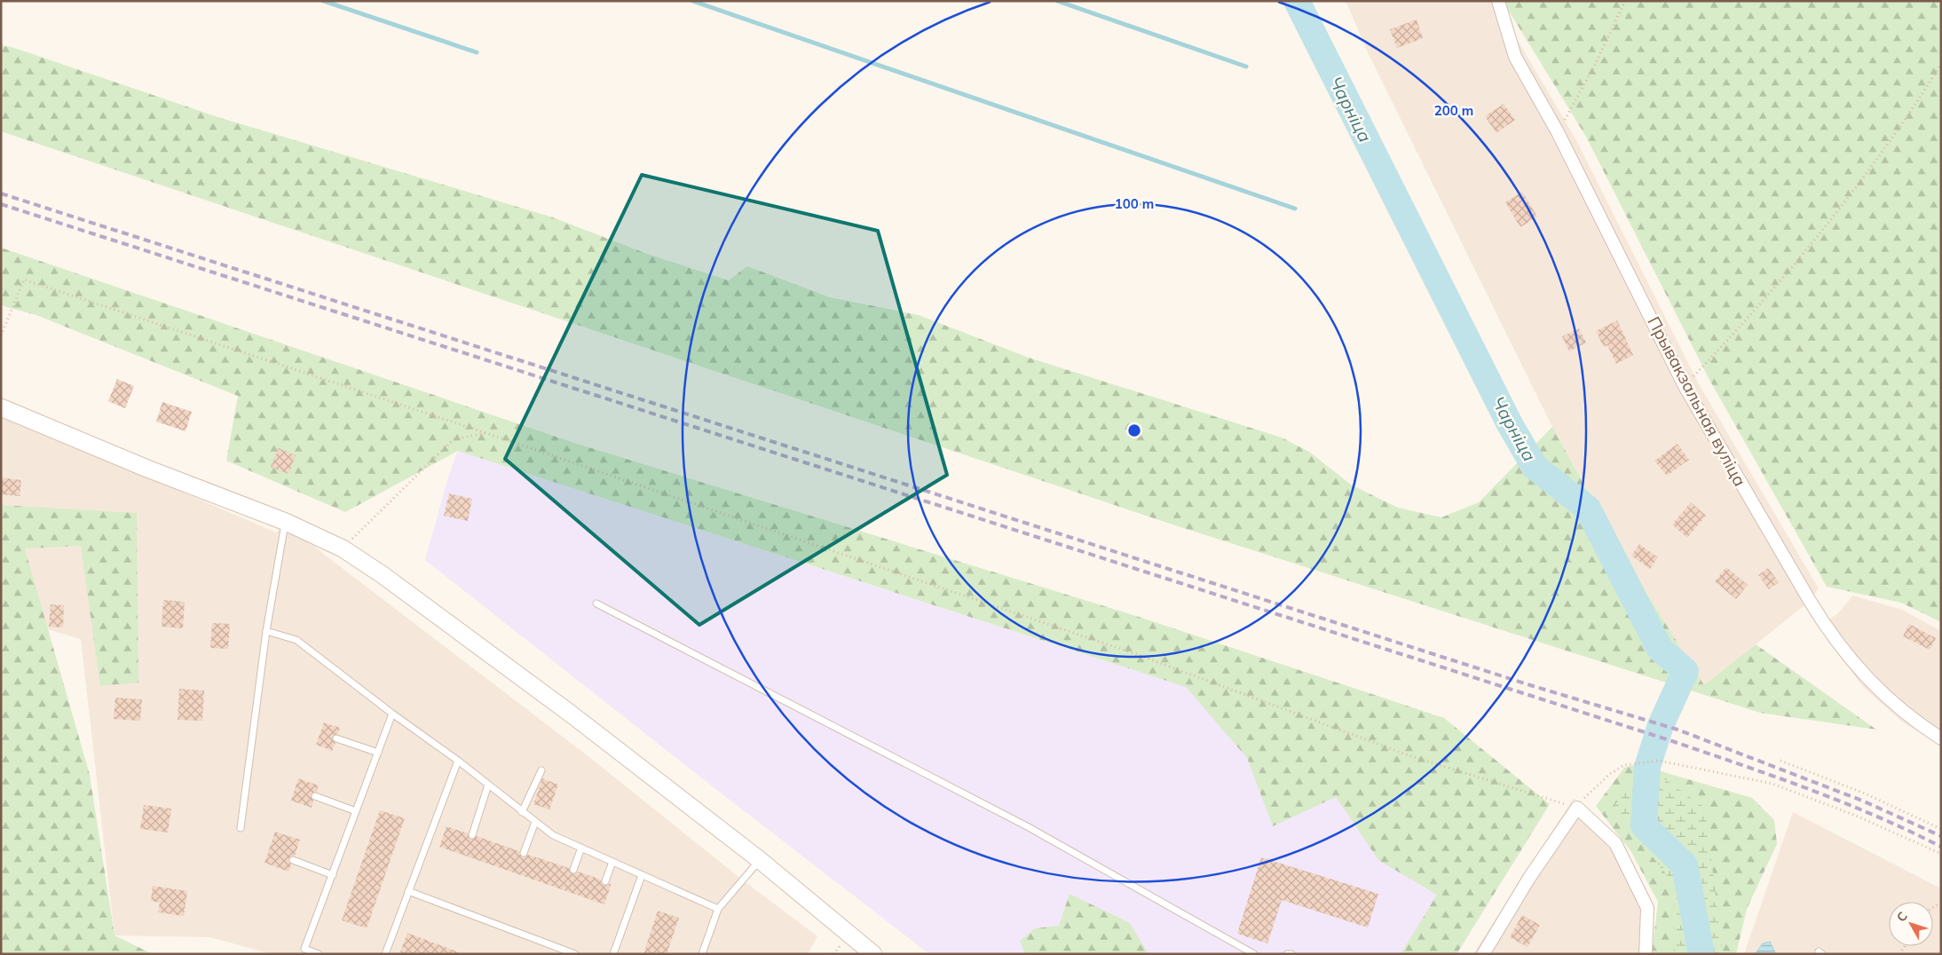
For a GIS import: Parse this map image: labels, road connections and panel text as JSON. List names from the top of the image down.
{
  "streets": {
    "street": ["Прывакзальная вуліца"]
  },
  "water": ["Чарніца"],
  "north": "top left",
  "rings": ["200 m", "100 m"]
}
